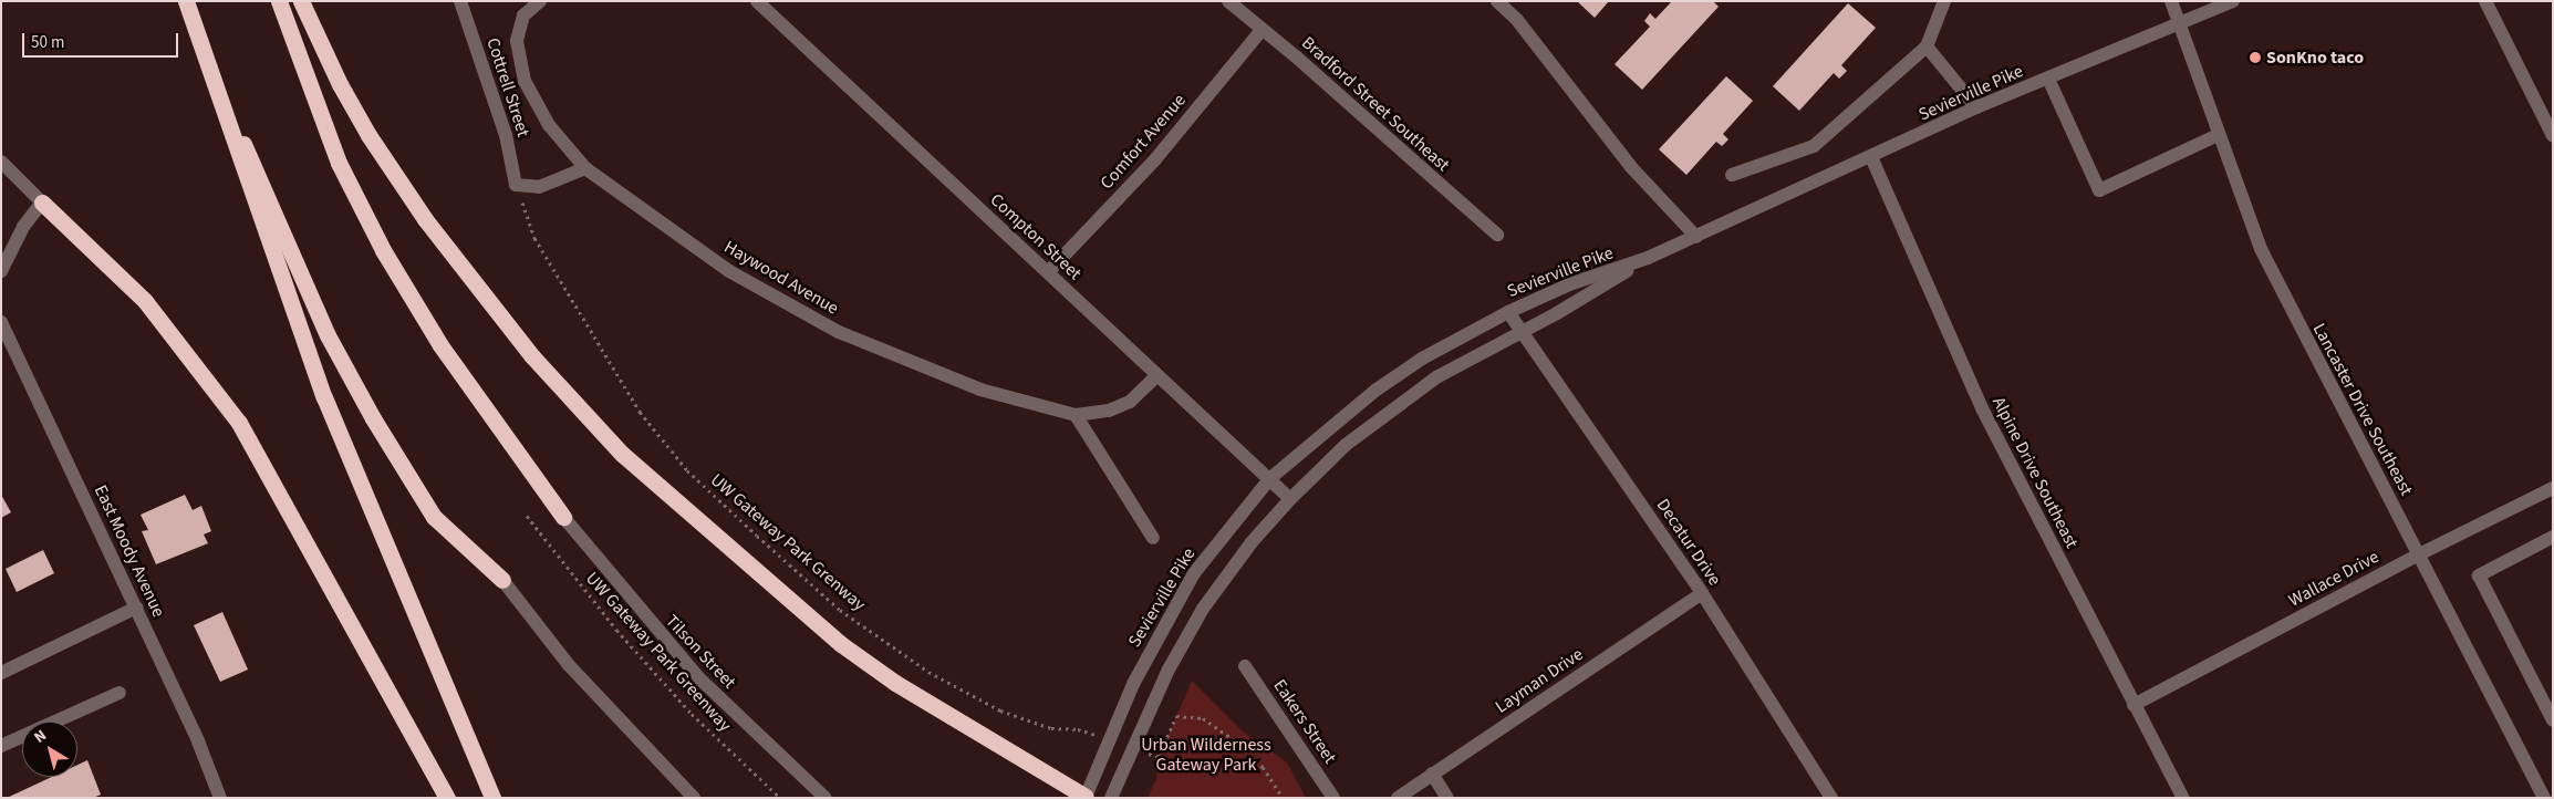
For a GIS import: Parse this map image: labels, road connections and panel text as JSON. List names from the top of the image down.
{
  "streets": {
    "street": [
      "Cottrell Street",
      "Sevierville Pike",
      "Bradford Street Southeast",
      "Comfort Avenue",
      "Compton Street",
      "Haywood Avenue",
      "Lancaster Drive Southeast",
      "Alpine Drive Southeast",
      "Decatur Drive",
      "East Moody Avenue",
      "Wallace Drive",
      "Tilson Street",
      "Layman Drive",
      "Eakers Street"
    ],
    "path": ["UW Gateway Park Grenway", "UW Gateway Park Greenway"]
  },
  "crossings": [
    ["Cottrell Street", "UW Gateway Park Grenway"],
    ["Sevierville Pike", "Compton Street"],
    ["Sevierville Pike", "Lancaster Drive Southeast"],
    ["Sevierville Pike", "Alpine Drive Southeast"],
    ["Sevierville Pike", "UW Gateway Park Grenway"],
    ["Sevierville Pike", "Decatur Drive"],
    ["Bradford Street Southeast", "Comfort Avenue"],
    ["Comfort Avenue", "Compton Street"],
    ["Compton Street", "Haywood Avenue"],
    ["Lancaster Drive Southeast", "Wallace Drive"],
    ["Alpine Drive Southeast", "Wallace Drive"],
    ["Decatur Drive", "Layman Drive"]
  ],
  "parks": ["Urban Wilderness Gateway Park"],
  "places": ["SonKno taco"],
  "scale_bar": "50 m",
  "north": "top left"
}
